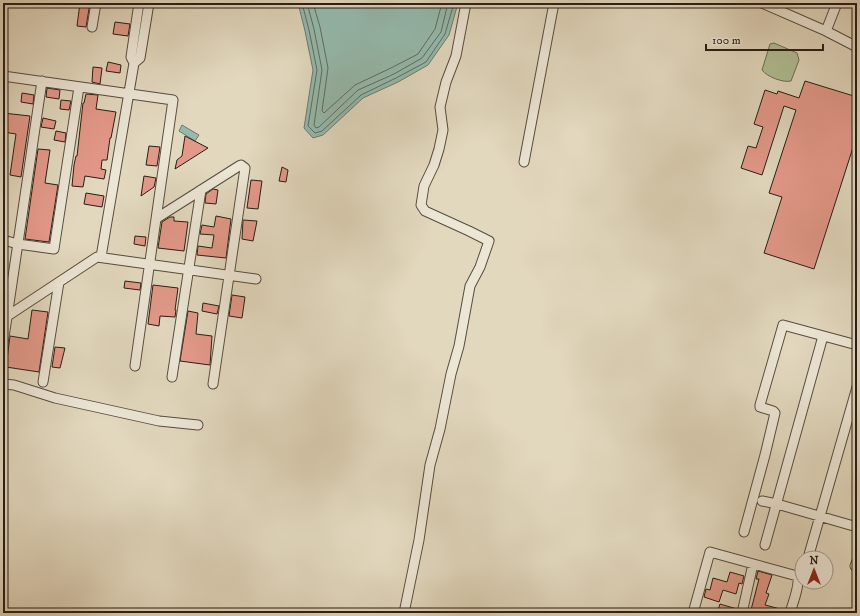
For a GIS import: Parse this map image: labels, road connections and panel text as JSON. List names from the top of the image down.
{
  "scale_bar": "100 m",
  "north": "top"
}
